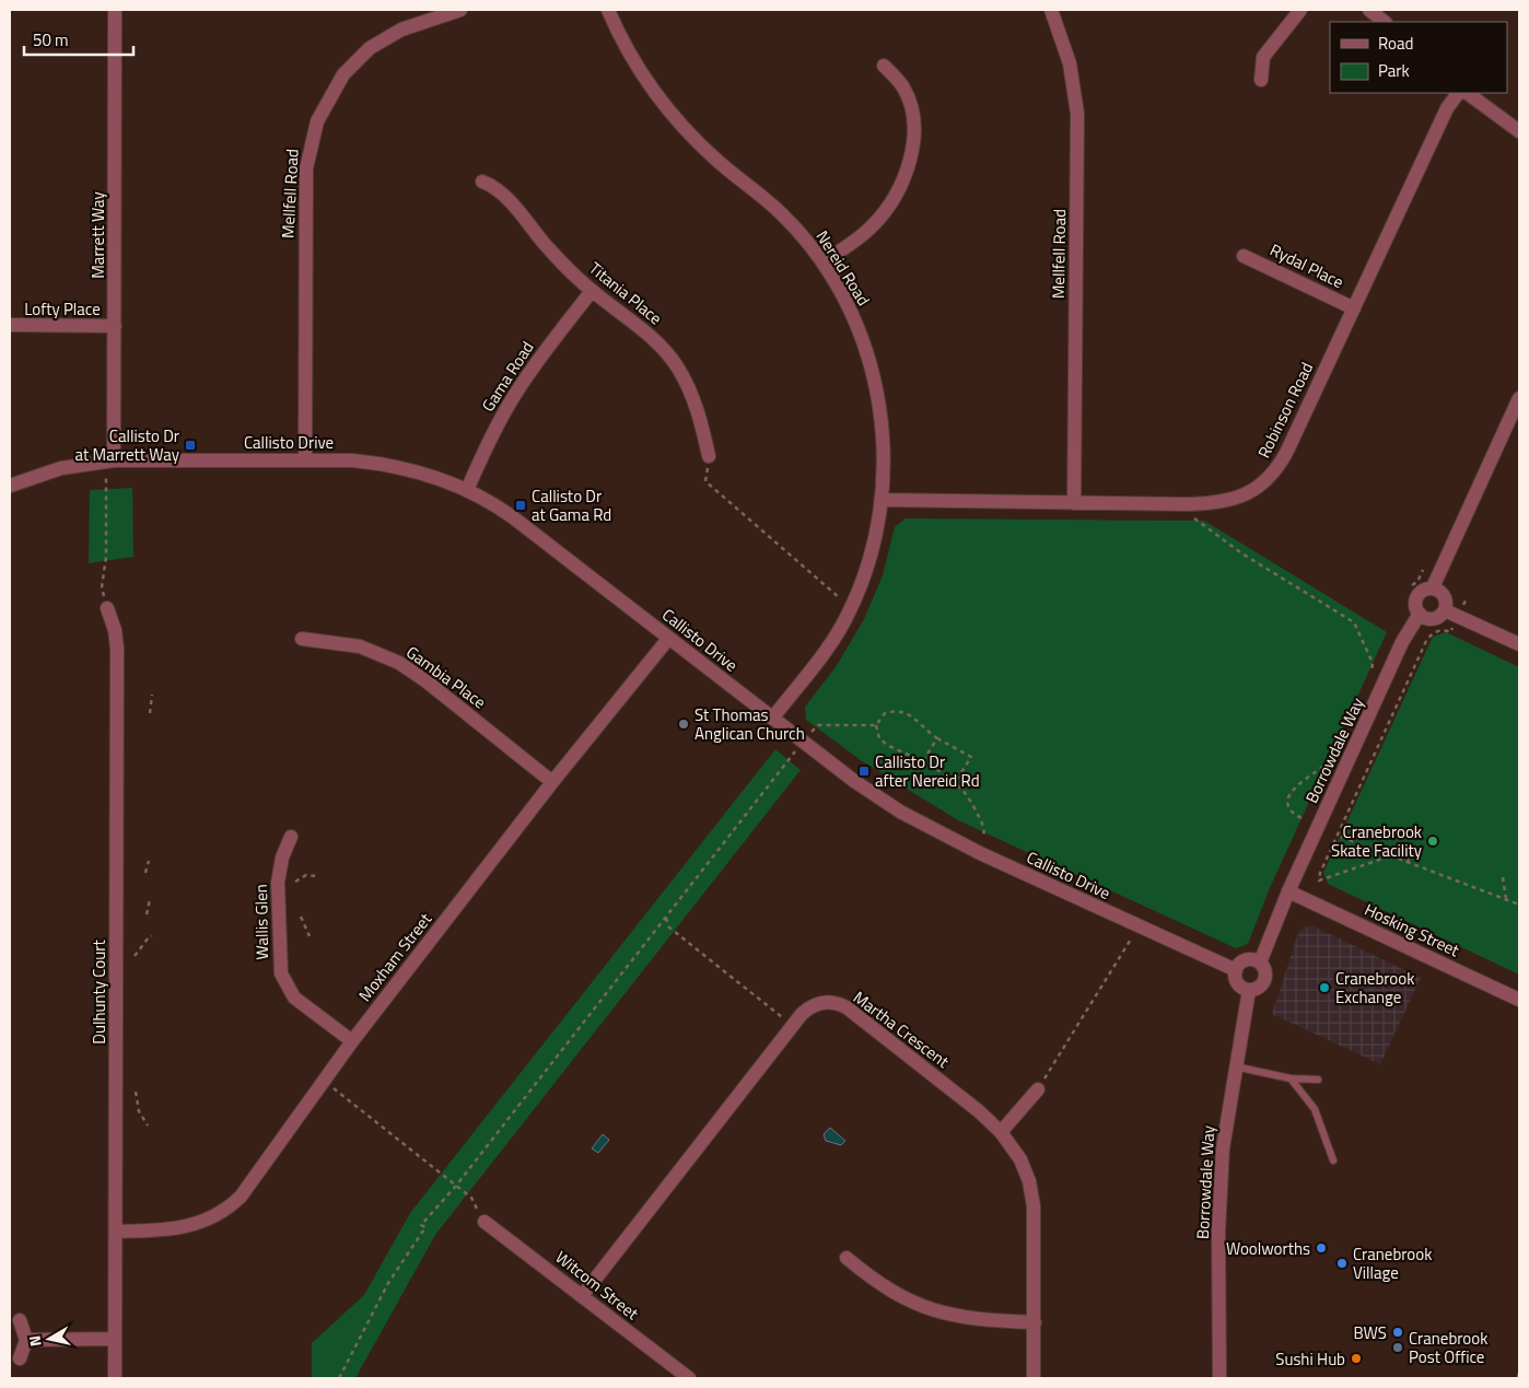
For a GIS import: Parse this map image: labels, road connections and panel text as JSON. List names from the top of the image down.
{
  "streets": {
    "street": [
      "Mellfell Road",
      "Marrett Way",
      "Rydal Place",
      "Nereid Road",
      "Titania Place",
      "Lofty Place",
      "Gama Road",
      "Robinson Road",
      "Callisto Drive",
      "Gambia Place",
      "Borrowdale Way",
      "Wallis Glen",
      "Hosking Street",
      "Moxham Street",
      "Dulhunty Court",
      "Martha Crescent",
      "Witcom Street"
    ]
  },
  "crossings": [
    ["Mellfell Road", "Robinson Road"],
    ["Mellfell Road", "Callisto Drive"],
    ["Marrett Way", "Lofty Place"],
    ["Marrett Way", "Callisto Drive"],
    ["Rydal Place", "Robinson Road"],
    ["Nereid Road", "Robinson Road"],
    ["Nereid Road", "Callisto Drive"],
    ["Titania Place", "Gama Road"],
    ["Gama Road", "Callisto Drive"],
    ["Callisto Drive", "Borrowdale Way"],
    ["Callisto Drive", "Moxham Street"],
    ["Gambia Place", "Moxham Street"],
    ["Borrowdale Way", "Hosking Street"],
    ["Wallis Glen", "Moxham Street"],
    ["Moxham Street", "Dulhunty Court"],
    ["Martha Crescent", "Witcom Street"]
  ],
  "places": {
    "transit": ["Callisto Dr at Marrett Way", "Callisto Dr at Gama Rd", "Callisto Dr after Nereid Rd"],
    "other": [
      "St Thomas Anglican Church",
      "Cranebrook Skate Facility",
      "Cranebrook Exchange",
      "Woolworths",
      "Cranebrook Village",
      "BWS",
      "Cranebrook Post Office",
      "Sushi Hub"
    ]
  },
  "legend": ["Road", "Park"],
  "scale_bar": "50 m",
  "north": "left"
}
